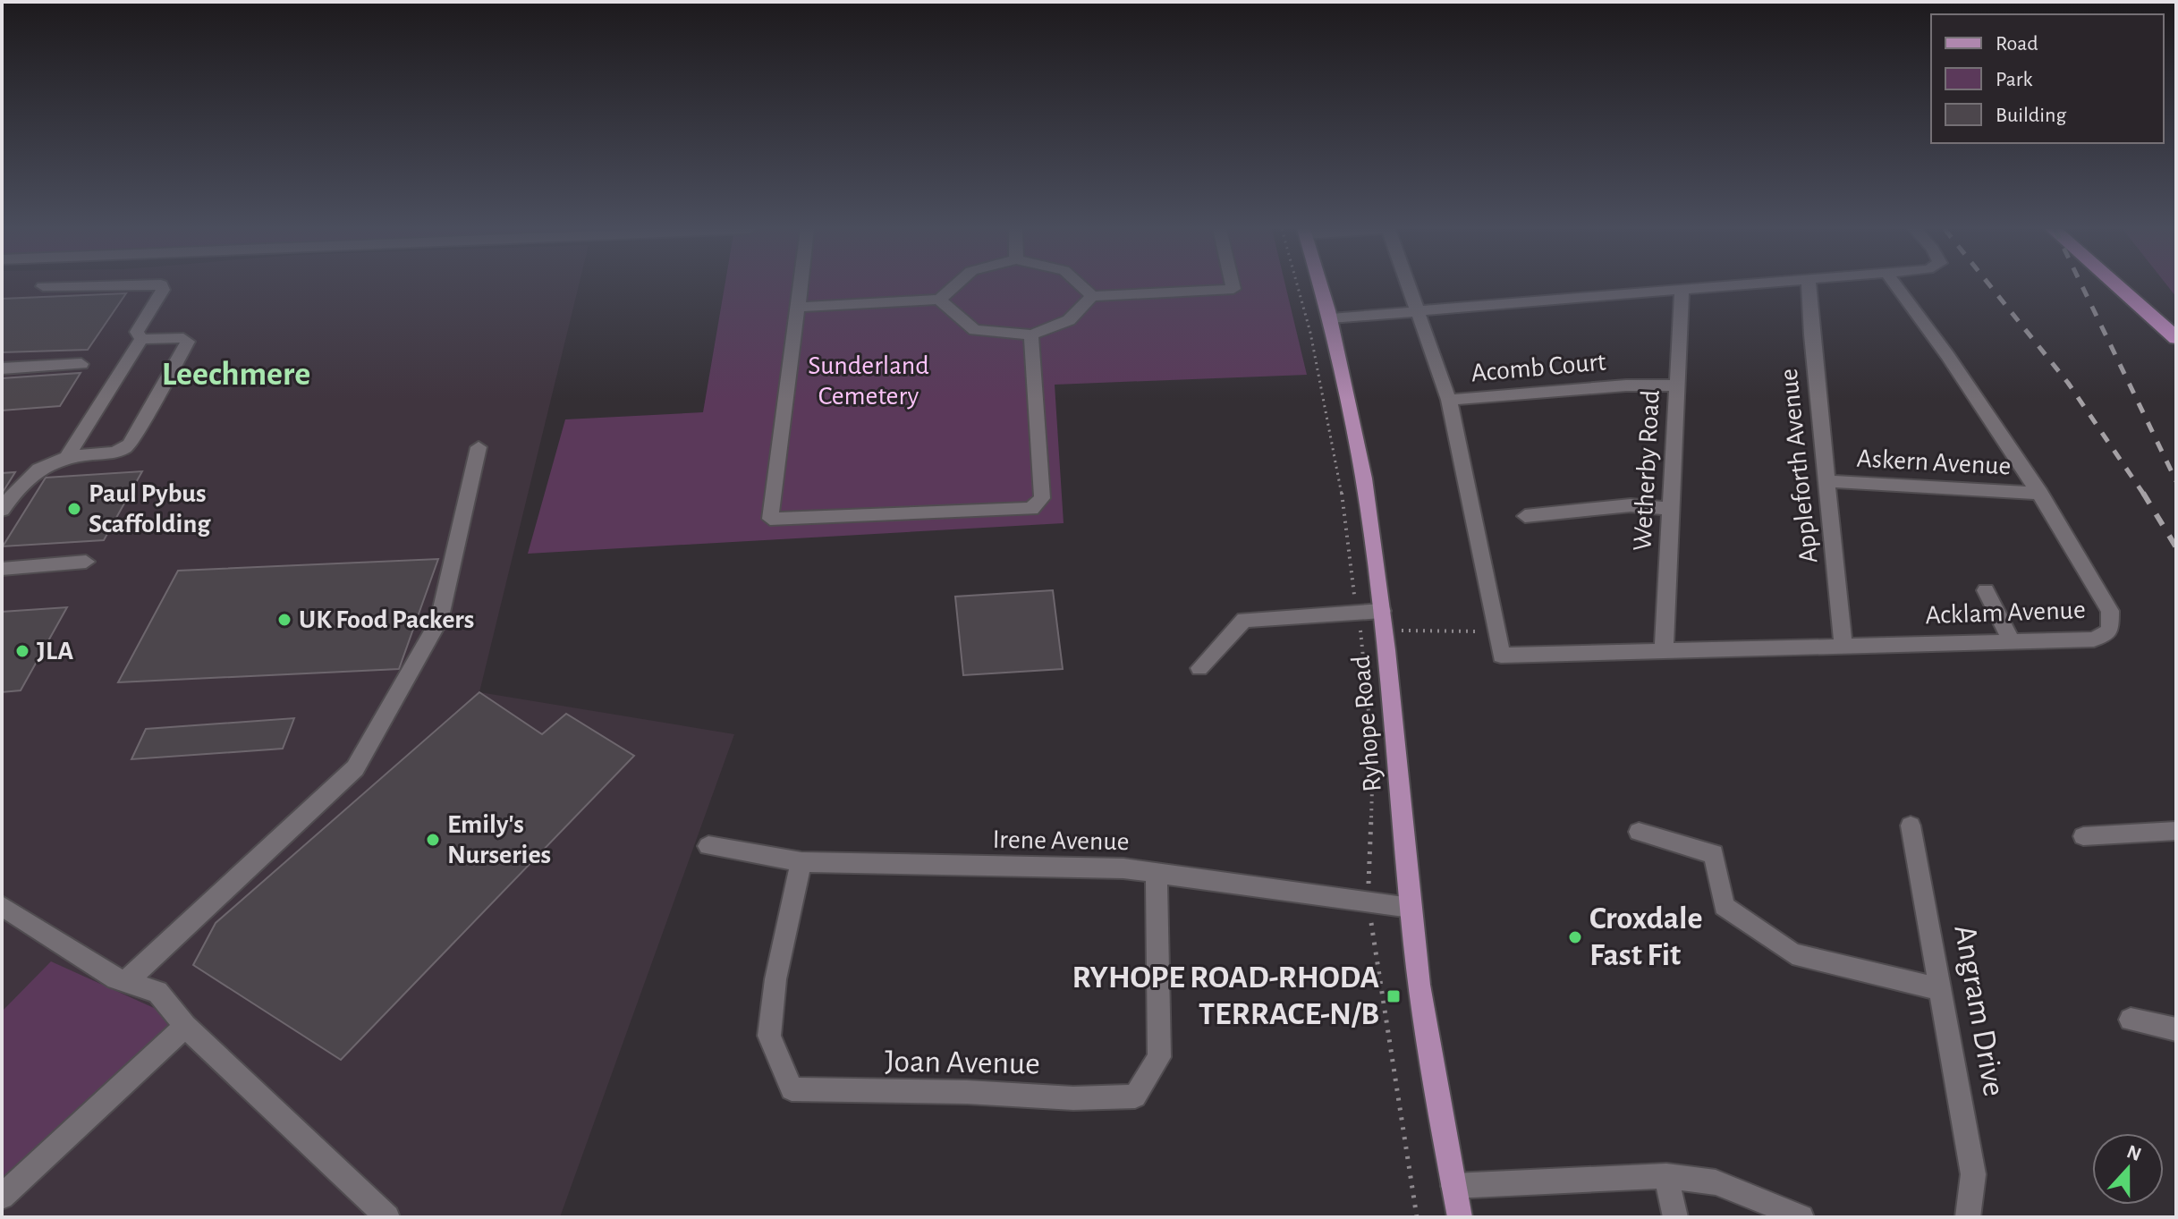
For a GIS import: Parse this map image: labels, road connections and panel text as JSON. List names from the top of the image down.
{
  "streets": {
    "main road": ["Ryhope Road"],
    "street": [
      "Acomb Court",
      "Askern Avenue",
      "Appleforth Avenue",
      "Wetherby Road",
      "Acklam Avenue",
      "Irene Avenue",
      "Angram Drive",
      "Joan Avenue"
    ]
  },
  "crossings": [
    ["Acomb Court", "Wetherby Road"],
    ["Askern Avenue", "Appleforth Avenue"],
    ["Askern Avenue", "Acklam Avenue"],
    ["Appleforth Avenue", "Acklam Avenue"],
    ["Wetherby Road", "Acklam Avenue"],
    ["Ryhope Road", "Irene Avenue"],
    ["Irene Avenue", "Joan Avenue"]
  ],
  "districts": ["Leechmere"],
  "parks": ["Sunderland Cemetery"],
  "places": {
    "other": [
      "Paul Pybus Scaffolding",
      "UK Food Packers",
      "JLA",
      "Emily's Nurseries",
      "Croxdale Fast Fit"
    ],
    "transit": ["RYHOPE ROAD-RHODA TERRACE-N/B"]
  },
  "legend": ["Road", "Park", "Building"],
  "north": "top"
}
